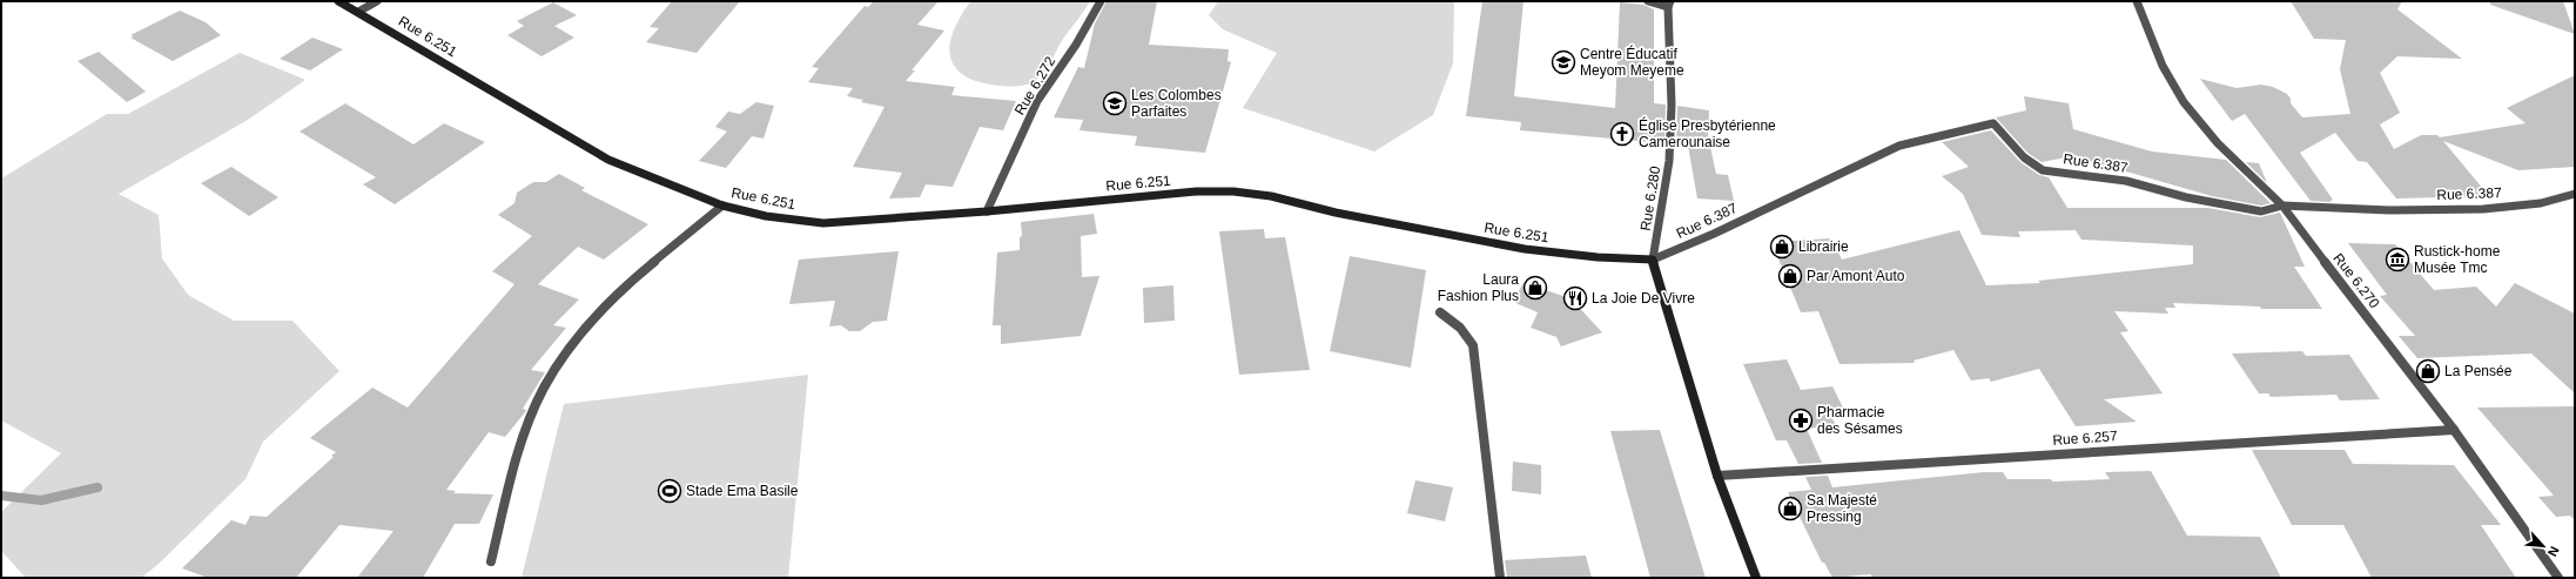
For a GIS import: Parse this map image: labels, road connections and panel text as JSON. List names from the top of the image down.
{
  "streets": {
    "main road": ["Rue 6.251"],
    "street": [
      "Rue 6.272",
      "Rue 6.387",
      "Rue 6.280",
      "Rue 6.270",
      "Rue 6.257"
    ]
  },
  "crossings": [
    ["Rue 6.251", "Rue 6.272"],
    ["Rue 6.251", "Rue 6.387"],
    ["Rue 6.251", "Rue 6.280"],
    ["Rue 6.387", "Rue 6.280"],
    ["Rue 6.387", "Rue 6.270"],
    ["Rue 6.270", "Rue 6.257"]
  ],
  "places": {
    "school or university": ["Centre Éducatif Meyom Meyeme", "Les Colombes Parfaites"],
    "church": ["Église Presbytérienne Camerounaise"],
    "shop": [
      "Librairie",
      "Par Amont Auto",
      "Laura Fashion Plus",
      "La Pensée",
      "Sa Majesté Pressing"
    ],
    "museum": ["Rustick-home Musée Tmc"],
    "restaurant": ["La Joie De Vivre"],
    "pharmacy": ["Pharmacie des Sésames"],
    "sports": ["Stade Ema Basile"]
  },
  "north": "bottom right"
}
